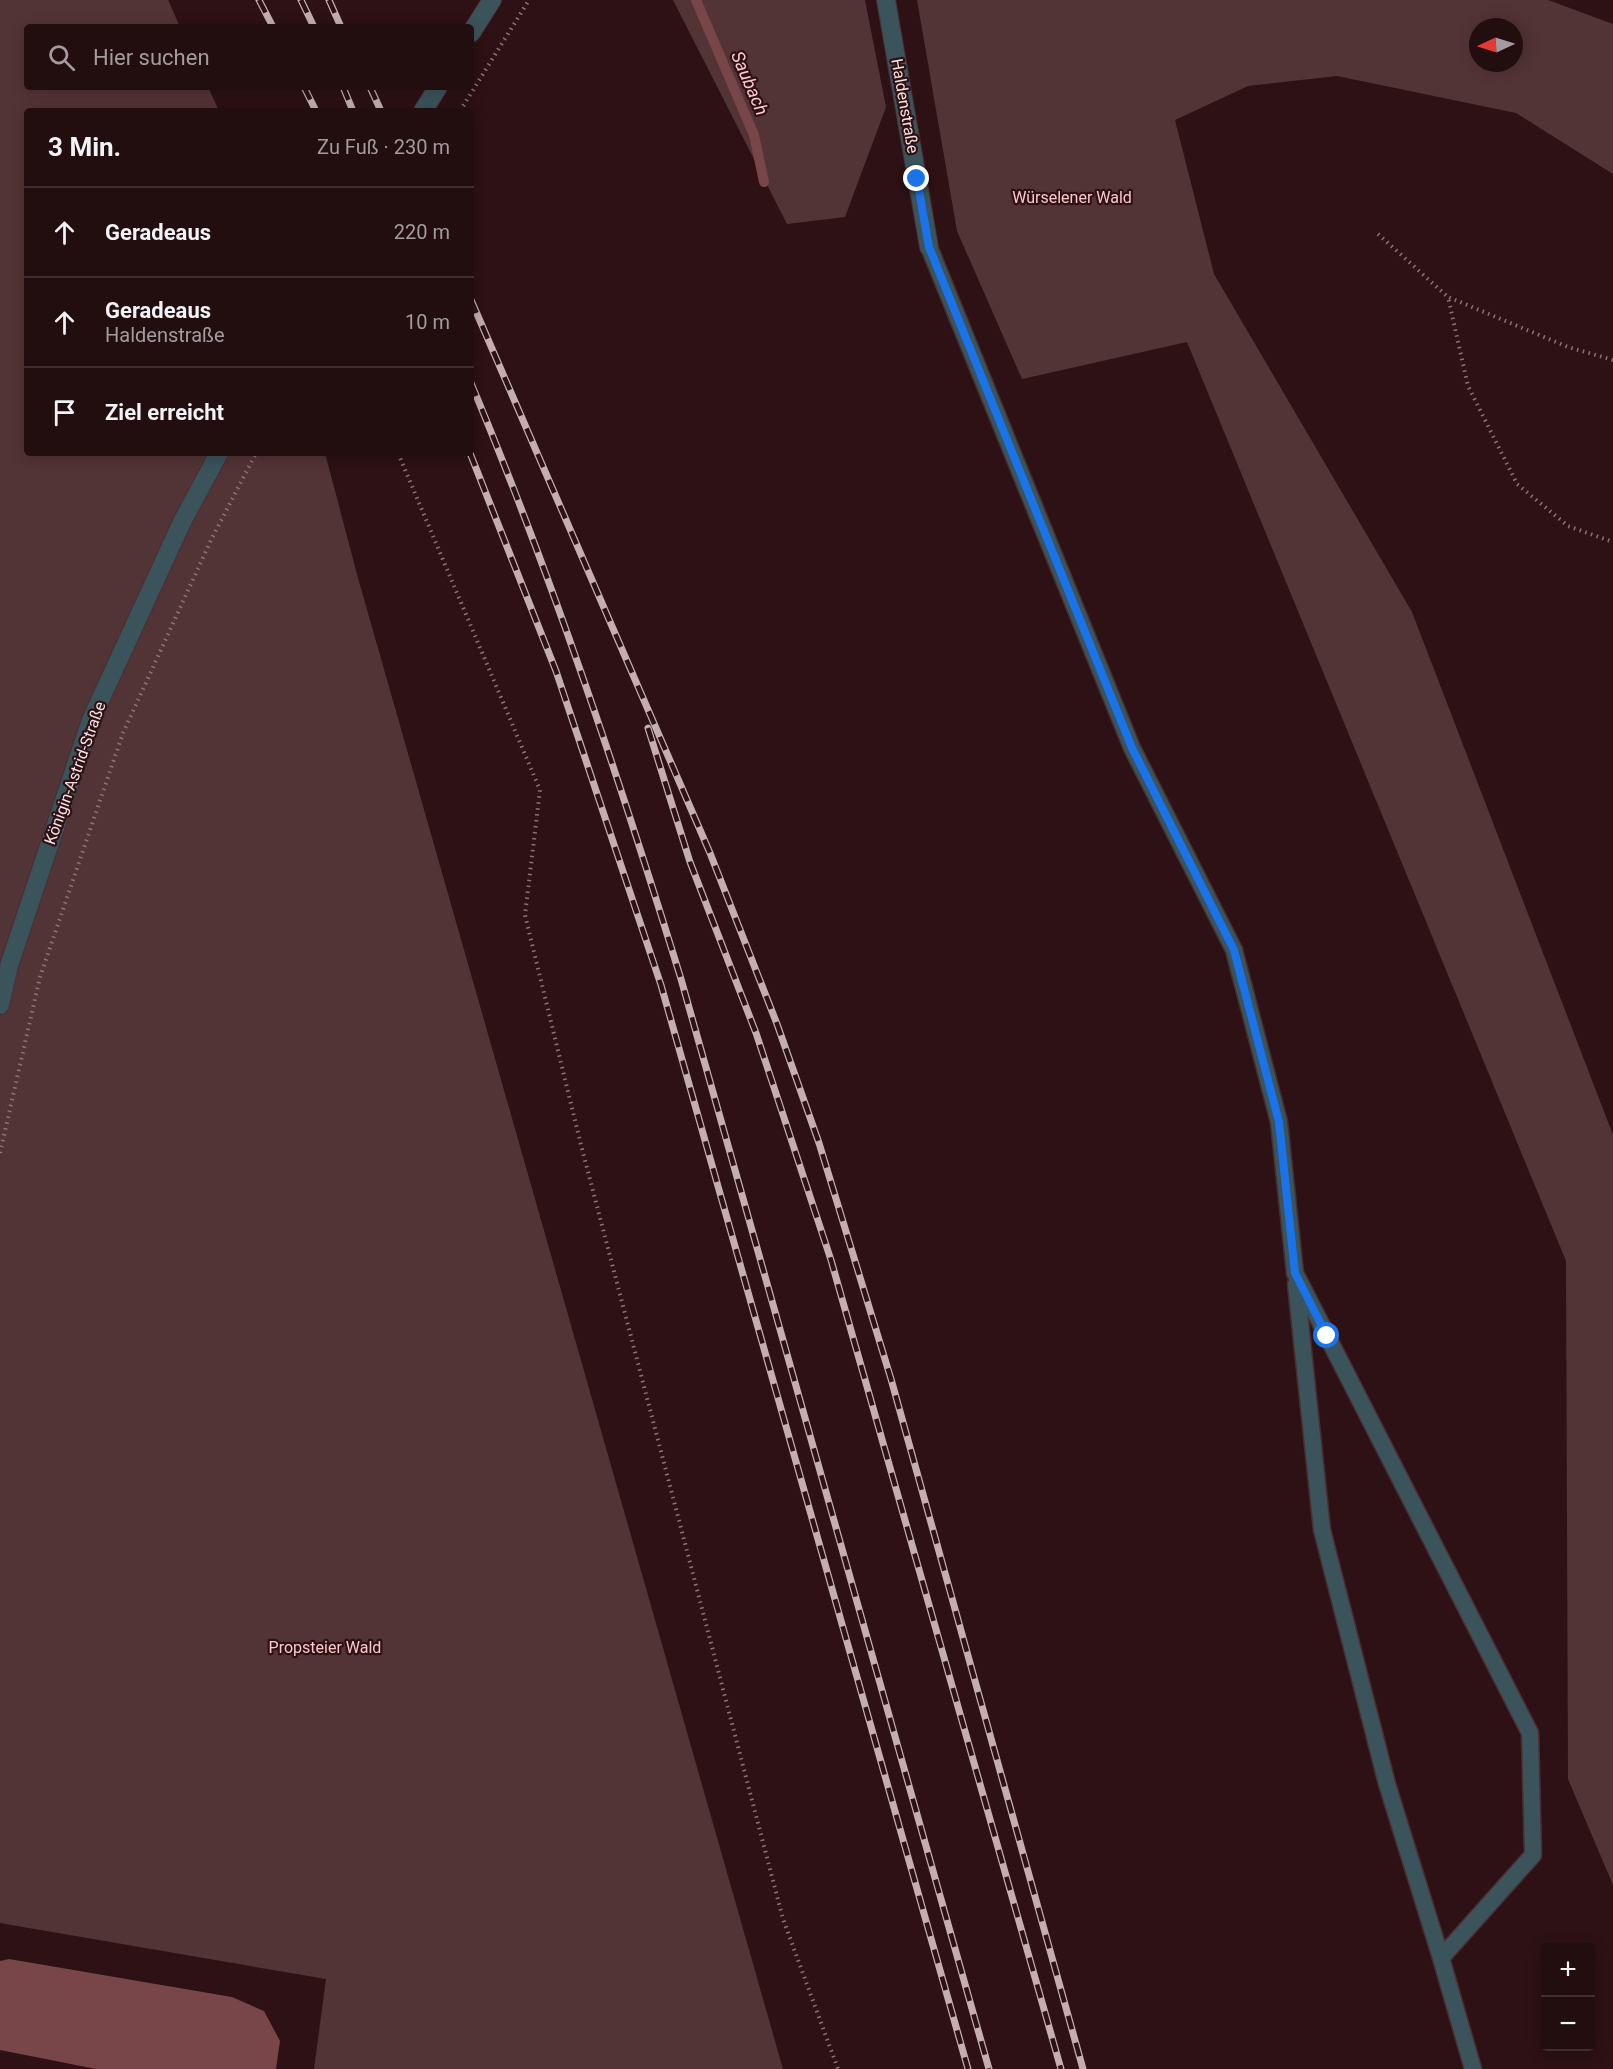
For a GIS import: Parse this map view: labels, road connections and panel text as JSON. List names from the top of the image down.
{
  "streets": {
    "street": ["Haldenstraße", "Königin-Astrid-Straße"]
  },
  "water": ["Saubach"],
  "parks": ["Würselener Wald", "Propsteier Wald"],
  "north": "left",
  "page": {
    "search": "Hier suchen",
    "heading": ["3 Min.", "Zu Fuß · 230 m"],
    "list": [
      ["Geradeaus", "220 m"],
      ["Geradeaus", "Haldenstraße", "10 m"],
      "Ziel erreicht"
    ],
    "map_buttons": ["+", "−"]
  }
}
